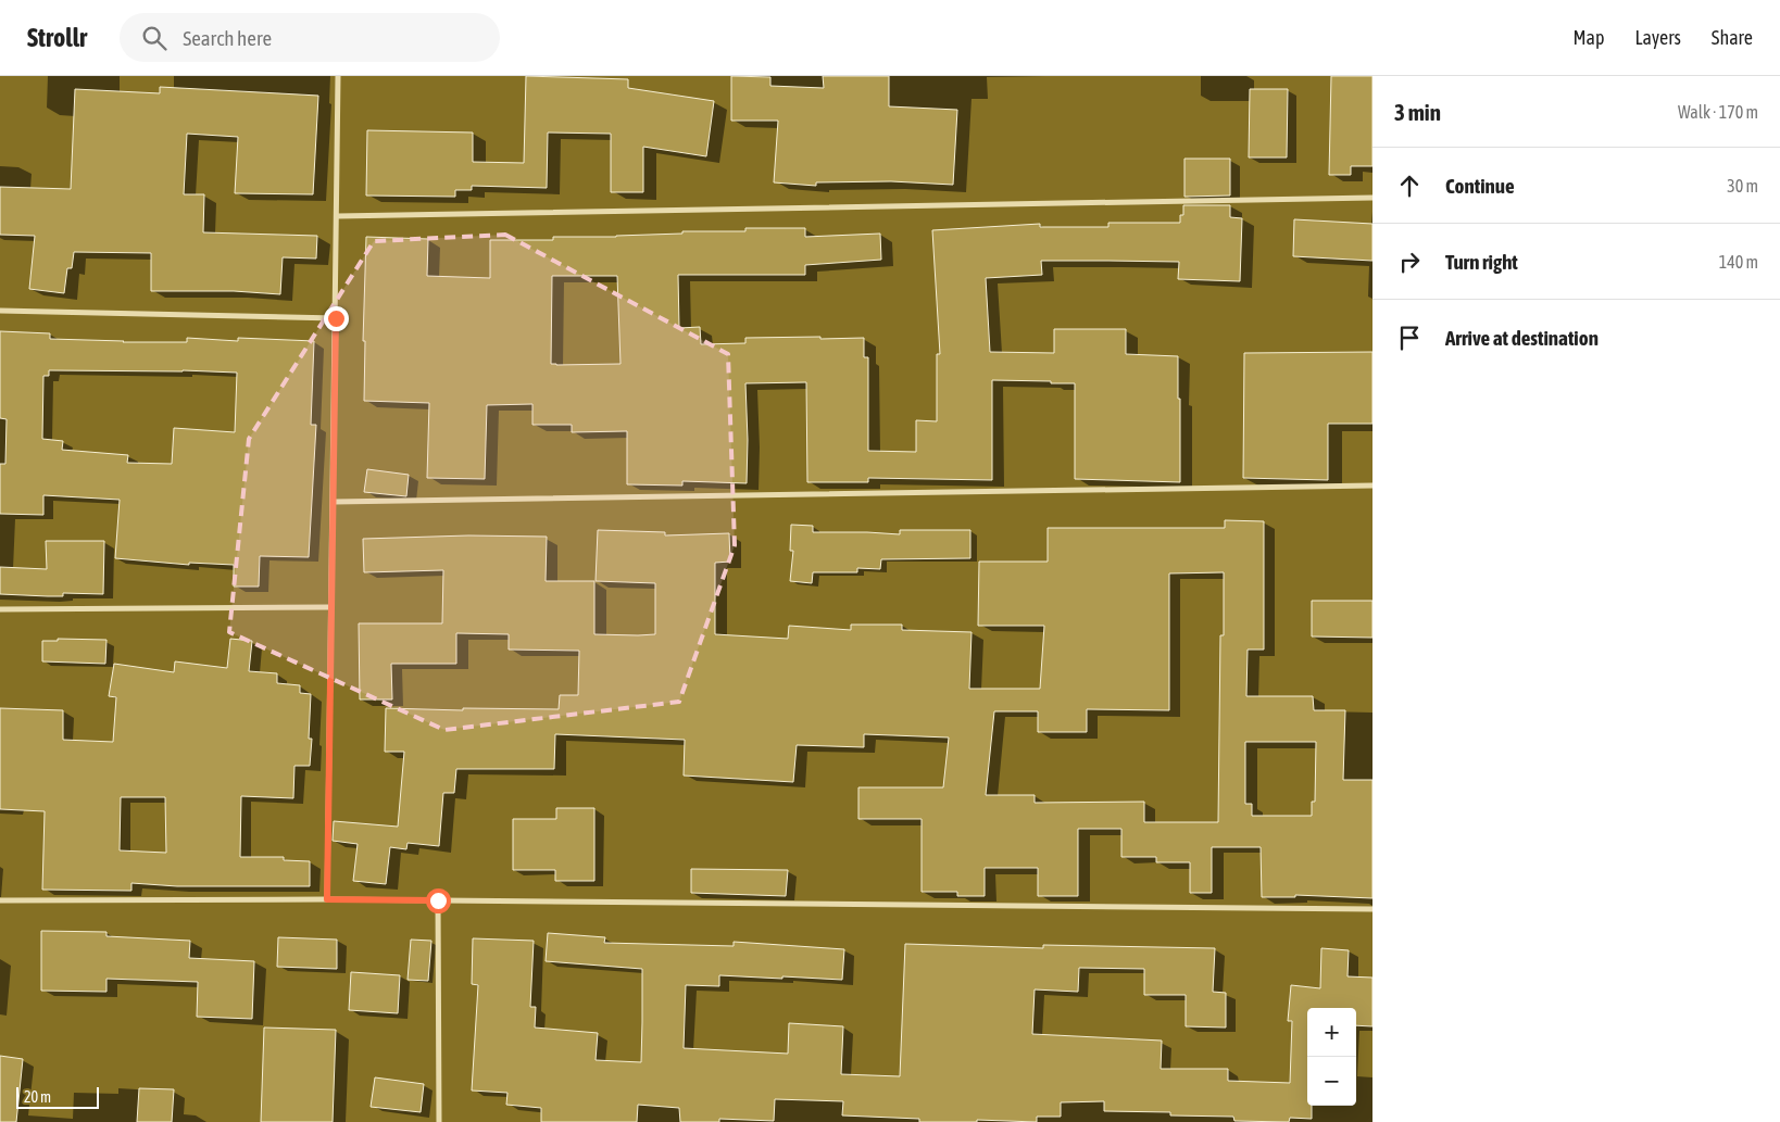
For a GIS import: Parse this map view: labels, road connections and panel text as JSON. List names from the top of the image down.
{
  "scale_bar": "20 m",
  "page": {
    "header": "Strollr",
    "search": "Search here",
    "nav": ["Map", "Layers", "Share"],
    "heading": ["3 min", "Walk · 170 m"],
    "list": [
      ["Continue", "30 m"],
      ["Turn right", "140 m"],
      "Arrive at destination"
    ],
    "map_buttons": ["+", "−"],
    "scale": "20 m"
  }
}
